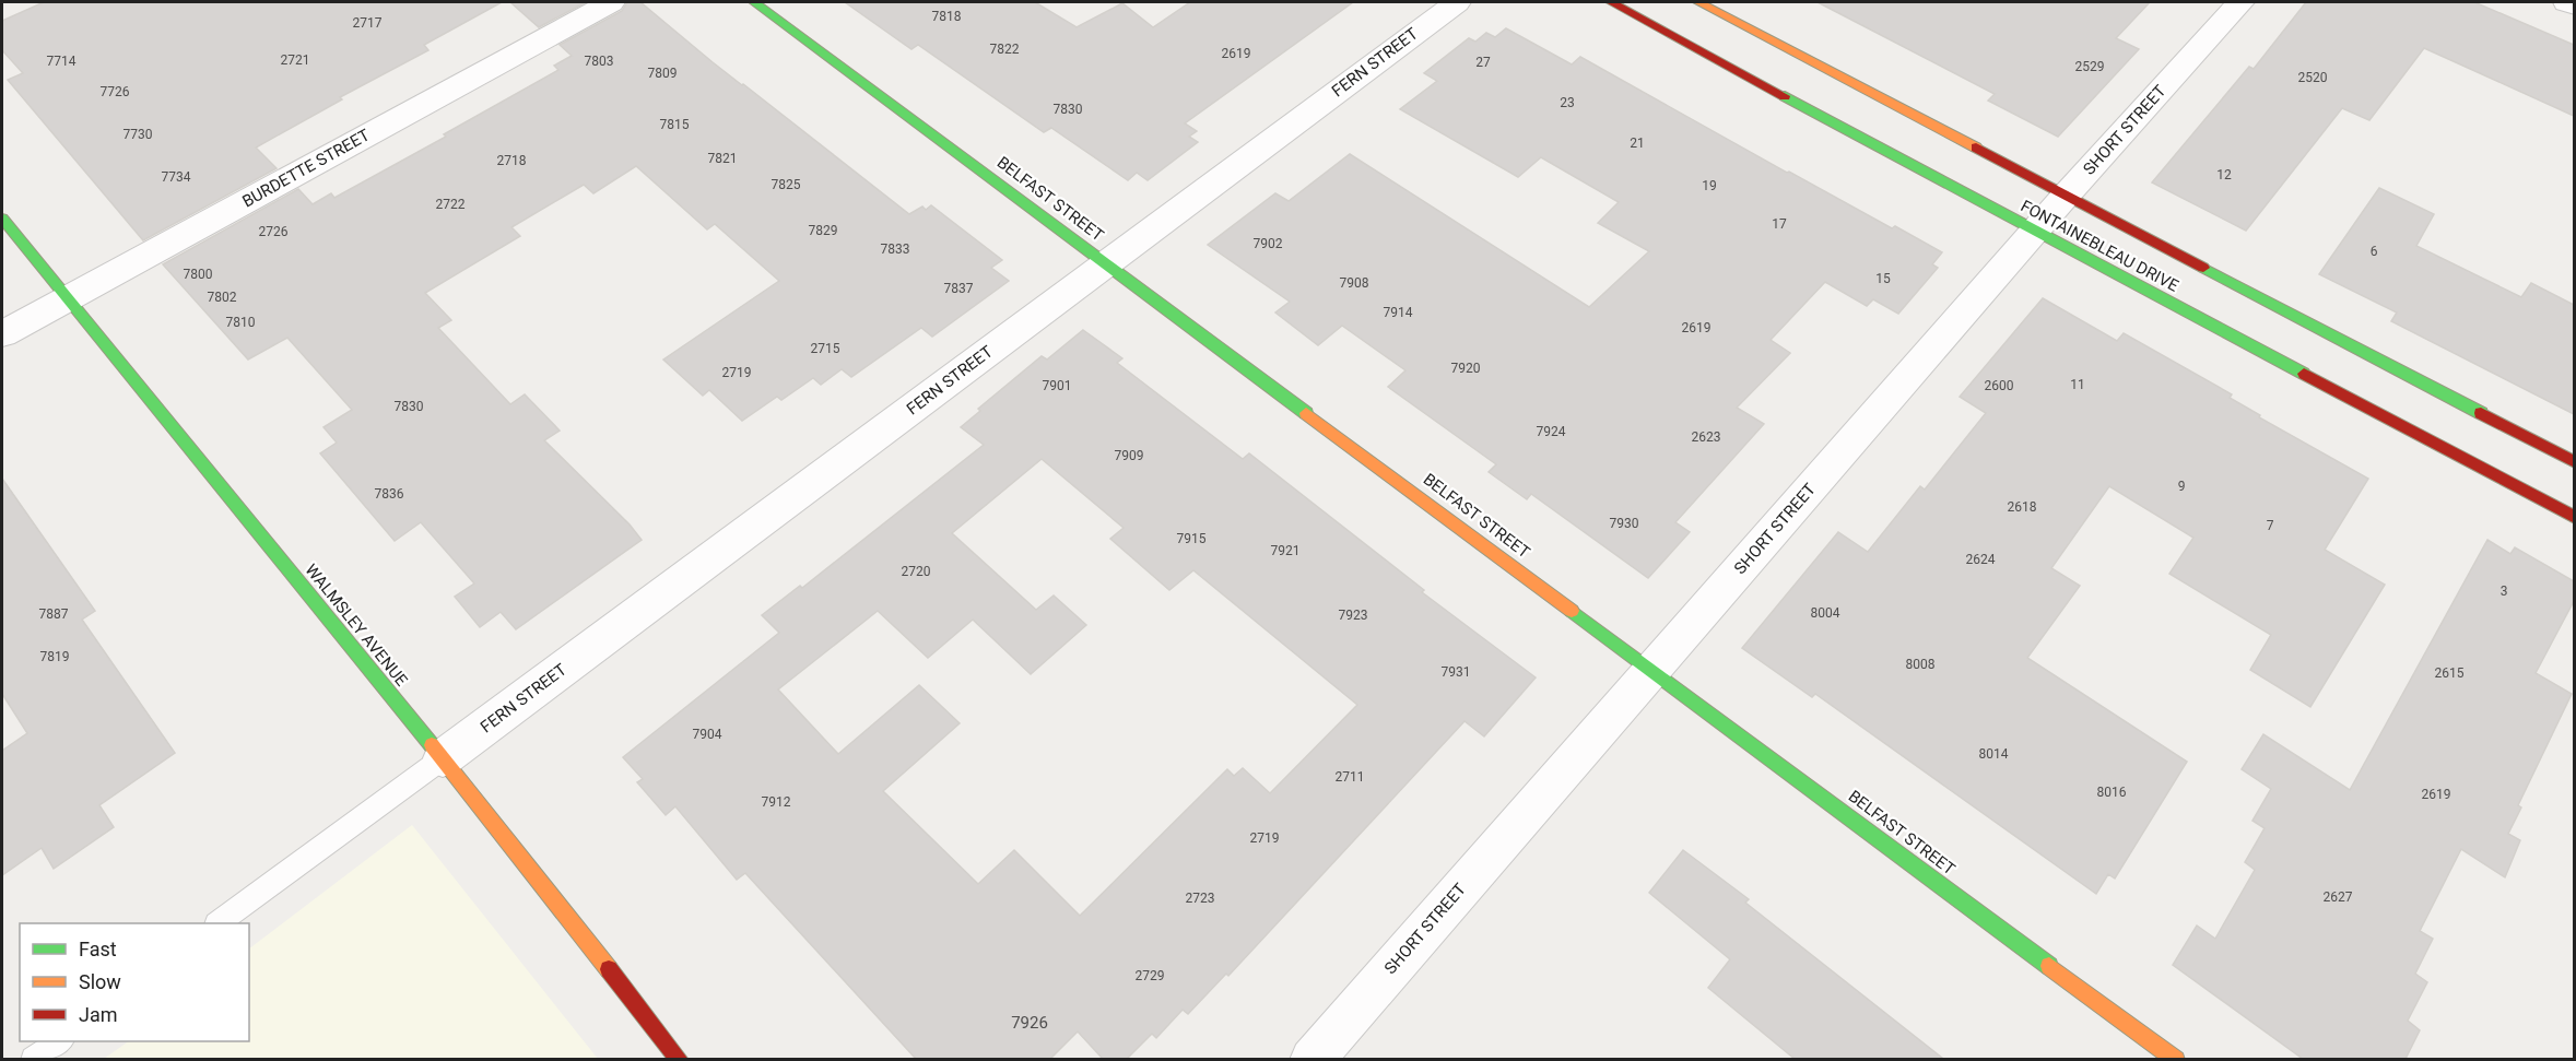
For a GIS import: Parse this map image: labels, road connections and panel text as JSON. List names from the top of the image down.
{
  "streets": {
    "street": [
      "FERN STREET",
      "SHORT STREET",
      "BURDETTE STREET",
      "BELFAST STREET",
      "FONTAINEBLEAU DRIVE",
      "WALMSLEY AVENUE"
    ]
  },
  "crossings": [
    ["FERN STREET", "BELFAST STREET"],
    ["FERN STREET", "WALMSLEY AVENUE"],
    ["SHORT STREET", "BELFAST STREET"],
    ["SHORT STREET", "FONTAINEBLEAU DRIVE"],
    ["BURDETTE STREET", "WALMSLEY AVENUE"]
  ],
  "house_numbers": [
    "7818",
    "2717",
    "7822",
    "2619",
    "2721",
    "7714",
    "7803",
    "27",
    "2529",
    "7809",
    "2520",
    "7726",
    "23",
    "7830",
    "7815",
    "7730",
    "21",
    "7821",
    "2718",
    "12",
    "7734",
    "7825",
    "19",
    "2722",
    "17",
    "7829",
    "2726",
    "7902",
    "7833",
    "6",
    "7800",
    "15",
    "7908",
    "7837",
    "7802",
    "7914",
    "7810",
    "2619",
    "2715",
    "7920",
    "2719",
    "11",
    "7901",
    "2600",
    "7830",
    "7924",
    "2623",
    "7909",
    "9",
    "7836",
    "2618",
    "7930",
    "7",
    "7915",
    "7921",
    "2624",
    "2720",
    "3",
    "8004",
    "7887",
    "7923",
    "7819",
    "8008",
    "7931",
    "2615",
    "7904",
    "8014",
    "2711",
    "8016",
    "2619",
    "7912",
    "2719",
    "2627",
    "2723",
    "2729",
    "7926"
  ],
  "legend": ["Fast", "Slow", "Jam"]
}
